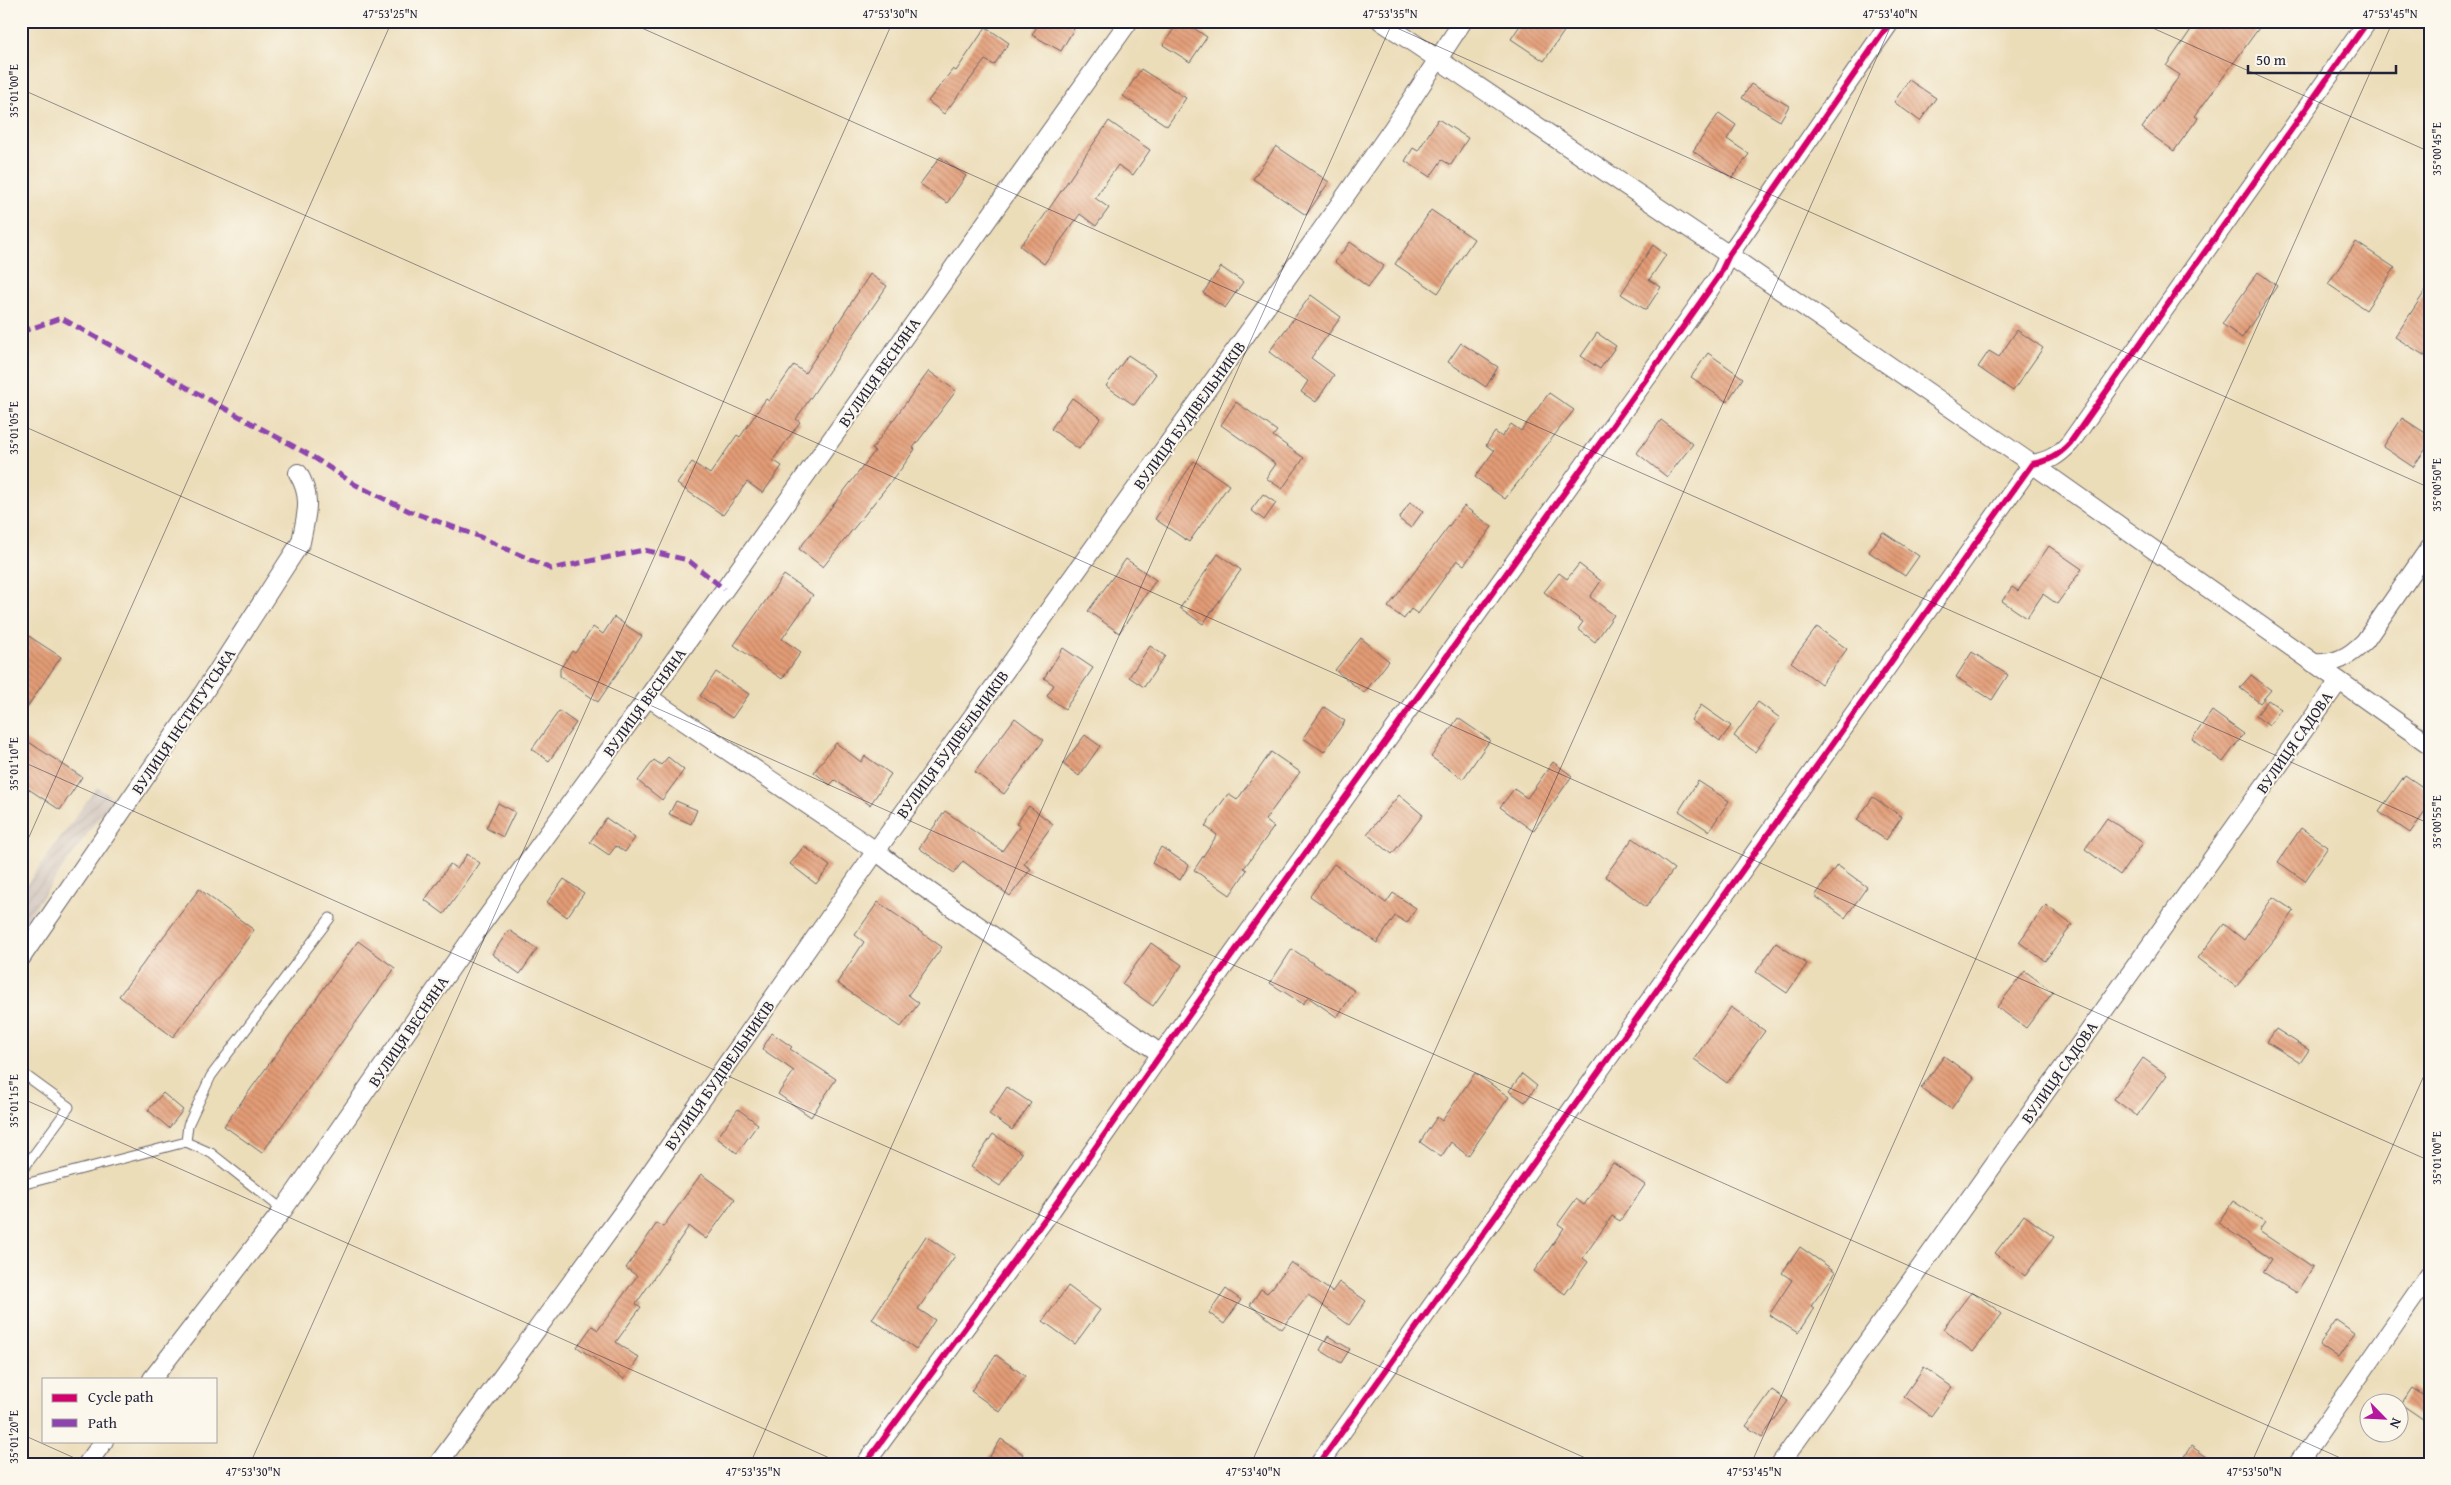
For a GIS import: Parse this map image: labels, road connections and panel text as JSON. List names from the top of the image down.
{
  "streets": {
    "street": [
      "ВУЛИЦЯ ВЕСНЯНА",
      "ВУЛИЦЯ БУДІВЕЛЬНИКІВ",
      "ВУЛИЦЯ ІНСТИТУТСЬКА",
      "ВУЛИЦЯ САДОВА"
    ]
  },
  "legend": ["Cycle path", "Path"],
  "scale_bar": "50 m",
  "north": "bottom right",
  "coordinates": [
    "47°53'25\"N",
    "47°53'30\"N",
    "47°53'35\"N",
    "47°53'40\"N",
    "47°53'45\"N",
    "35°01'00\"E",
    "35°00'45\"E",
    "35°01'05\"E",
    "35°00'50\"E",
    "35°01'10\"E",
    "35°00'55\"E",
    "35°01'15\"E",
    "35°01'20\"E",
    "47°53'50\"N"
  ]
}
